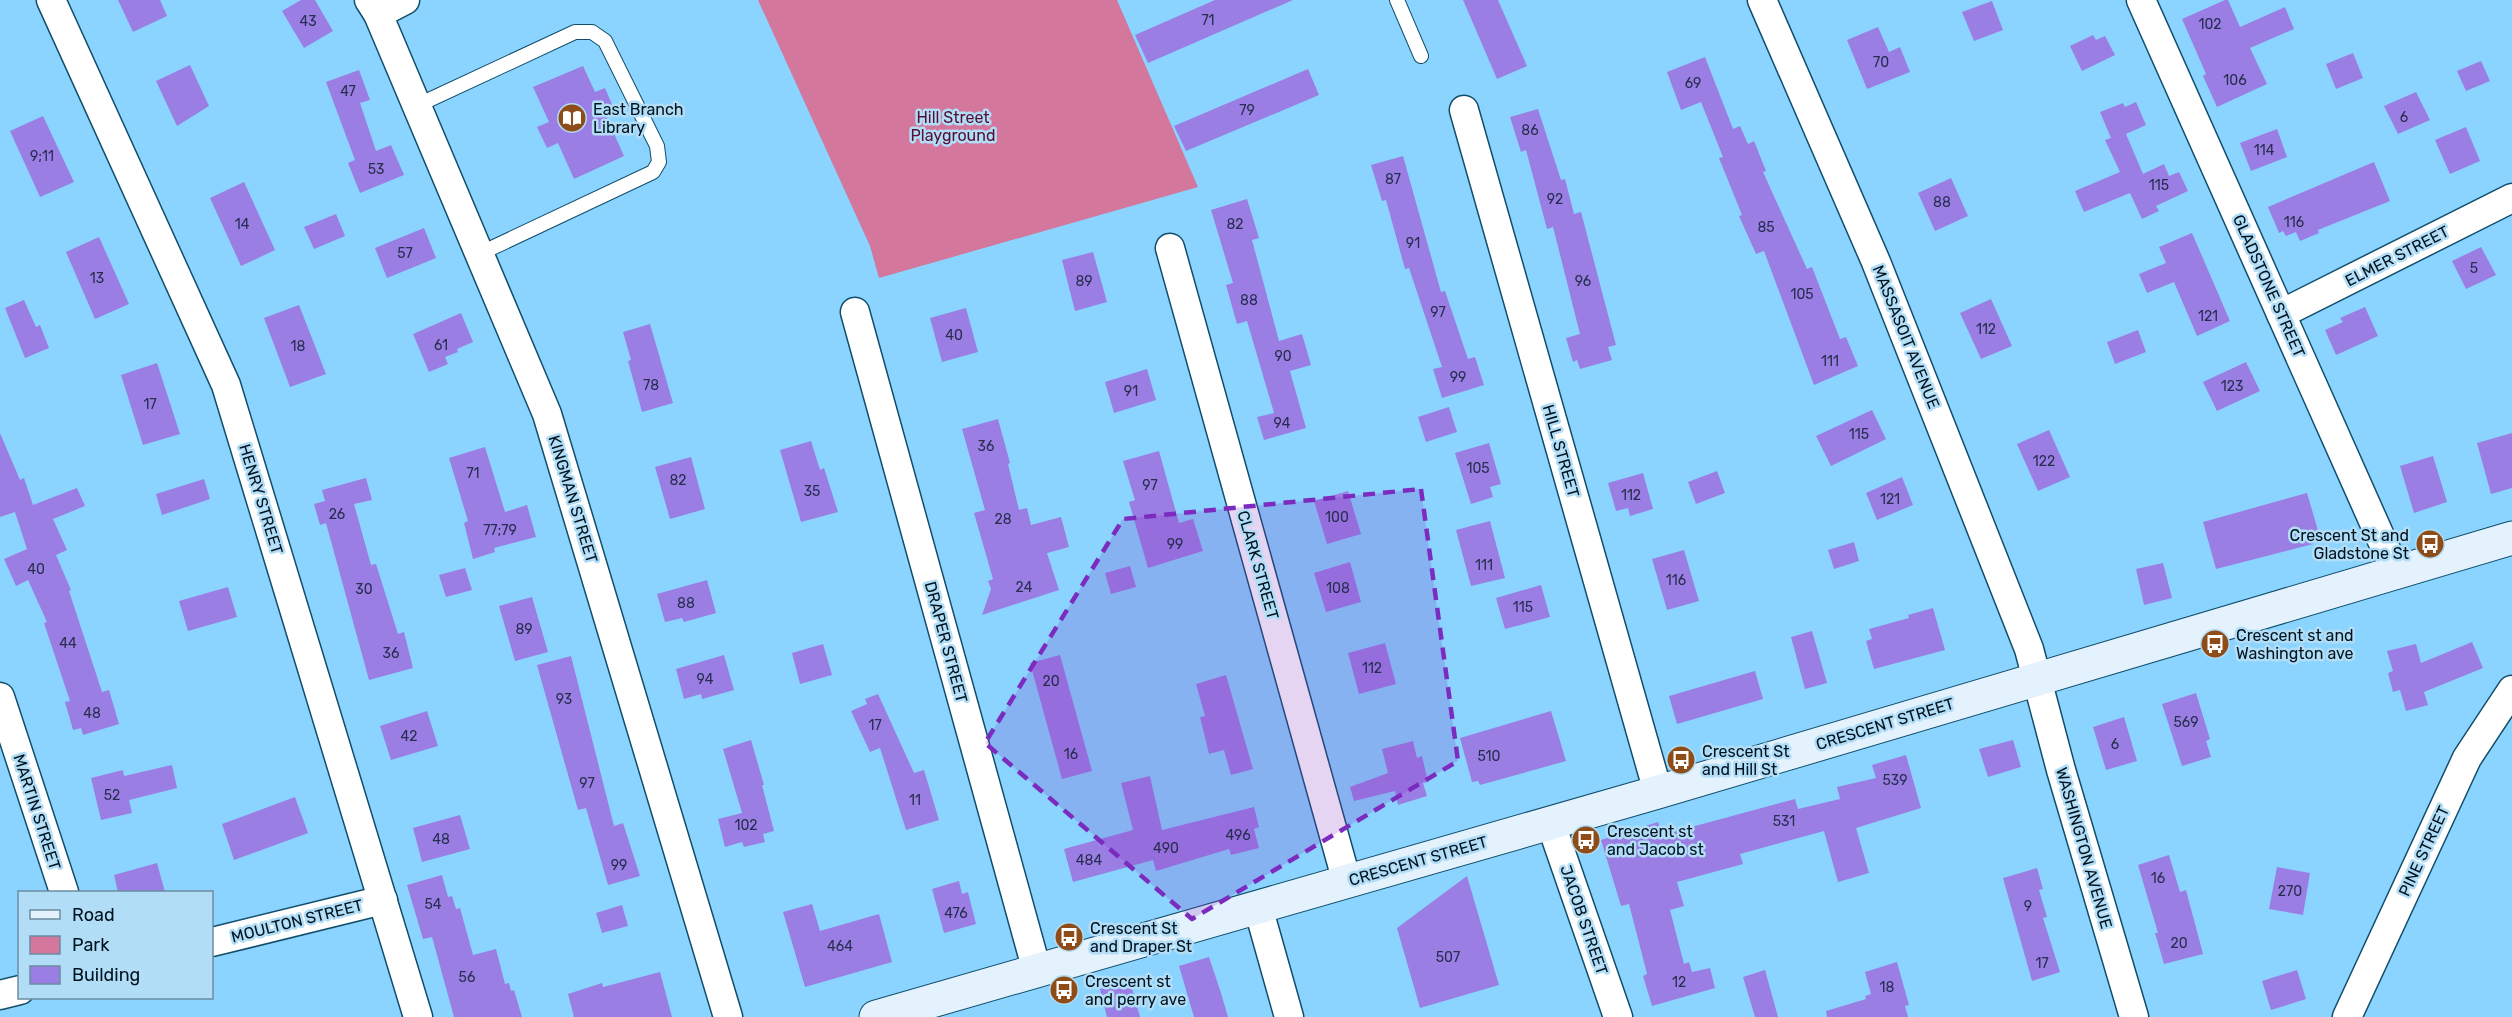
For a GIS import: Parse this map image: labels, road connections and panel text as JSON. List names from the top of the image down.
{
  "streets": {
    "main road": ["CRESCENT STREET"],
    "street": [
      "ELMER STREET",
      "GLADSTONE STREET",
      "MASSASOIT AVENUE",
      "HILL STREET",
      "HENRY STREET",
      "KINGMAN STREET",
      "CLARK STREET",
      "DRAPER STREET",
      "MARTIN STREET",
      "WASHINGTON AVENUE",
      "PINE STREET",
      "JACOB STREET",
      "MOULTON STREET"
    ]
  },
  "crossings": [
    ["ELMER STREET", "GLADSTONE STREET"],
    ["GLADSTONE STREET", "CRESCENT STREET"],
    ["MASSASOIT AVENUE", "CRESCENT STREET"],
    ["MASSASOIT AVENUE", "WASHINGTON AVENUE"],
    ["HILL STREET", "CRESCENT STREET"],
    ["HENRY STREET", "MOULTON STREET"],
    ["CLARK STREET", "CRESCENT STREET"],
    ["DRAPER STREET", "CRESCENT STREET"],
    ["CRESCENT STREET", "WASHINGTON AVENUE"],
    ["CRESCENT STREET", "JACOB STREET"]
  ],
  "parks": ["Hill Street Playground"],
  "places": {
    "library": ["East Branch Library"],
    "bus stop": [
      "Crescent St and Gladstone St",
      "Crescent st and Washington ave",
      "Crescent St and Hill St",
      "Crescent st and Jacob st",
      "Crescent St and Draper St",
      "Crescent st and perry ave"
    ]
  },
  "house_numbers": [
    "71",
    "43",
    "102",
    "70",
    "106",
    "69",
    "47",
    "79",
    "6",
    "86",
    "114",
    "9;11",
    "53",
    "87",
    "115",
    "92",
    "88",
    "116",
    "14",
    "82",
    "85",
    "91",
    "57",
    "5",
    "13",
    "89",
    "96",
    "105",
    "88",
    "97",
    "121",
    "112",
    "40",
    "61",
    "18",
    "90",
    "111",
    "99",
    "78",
    "123",
    "91",
    "17",
    "94",
    "115",
    "36",
    "122",
    "105",
    "71",
    "82",
    "97",
    "35",
    "112",
    "121",
    "26",
    "100",
    "28",
    "77;79",
    "99",
    "111",
    "40",
    "116",
    "24",
    "108",
    "30",
    "88",
    "115",
    "89",
    "44",
    "36",
    "112",
    "94",
    "20",
    "93",
    "48",
    "569",
    "17",
    "42",
    "6",
    "16",
    "510",
    "539",
    "97",
    "52",
    "11",
    "531",
    "102",
    "496",
    "48",
    "490",
    "484",
    "99",
    "16",
    "270",
    "54",
    "9",
    "476",
    "20",
    "464",
    "507",
    "17",
    "56",
    "12",
    "18"
  ],
  "legend": ["Road", "Park", "Building"]
}
